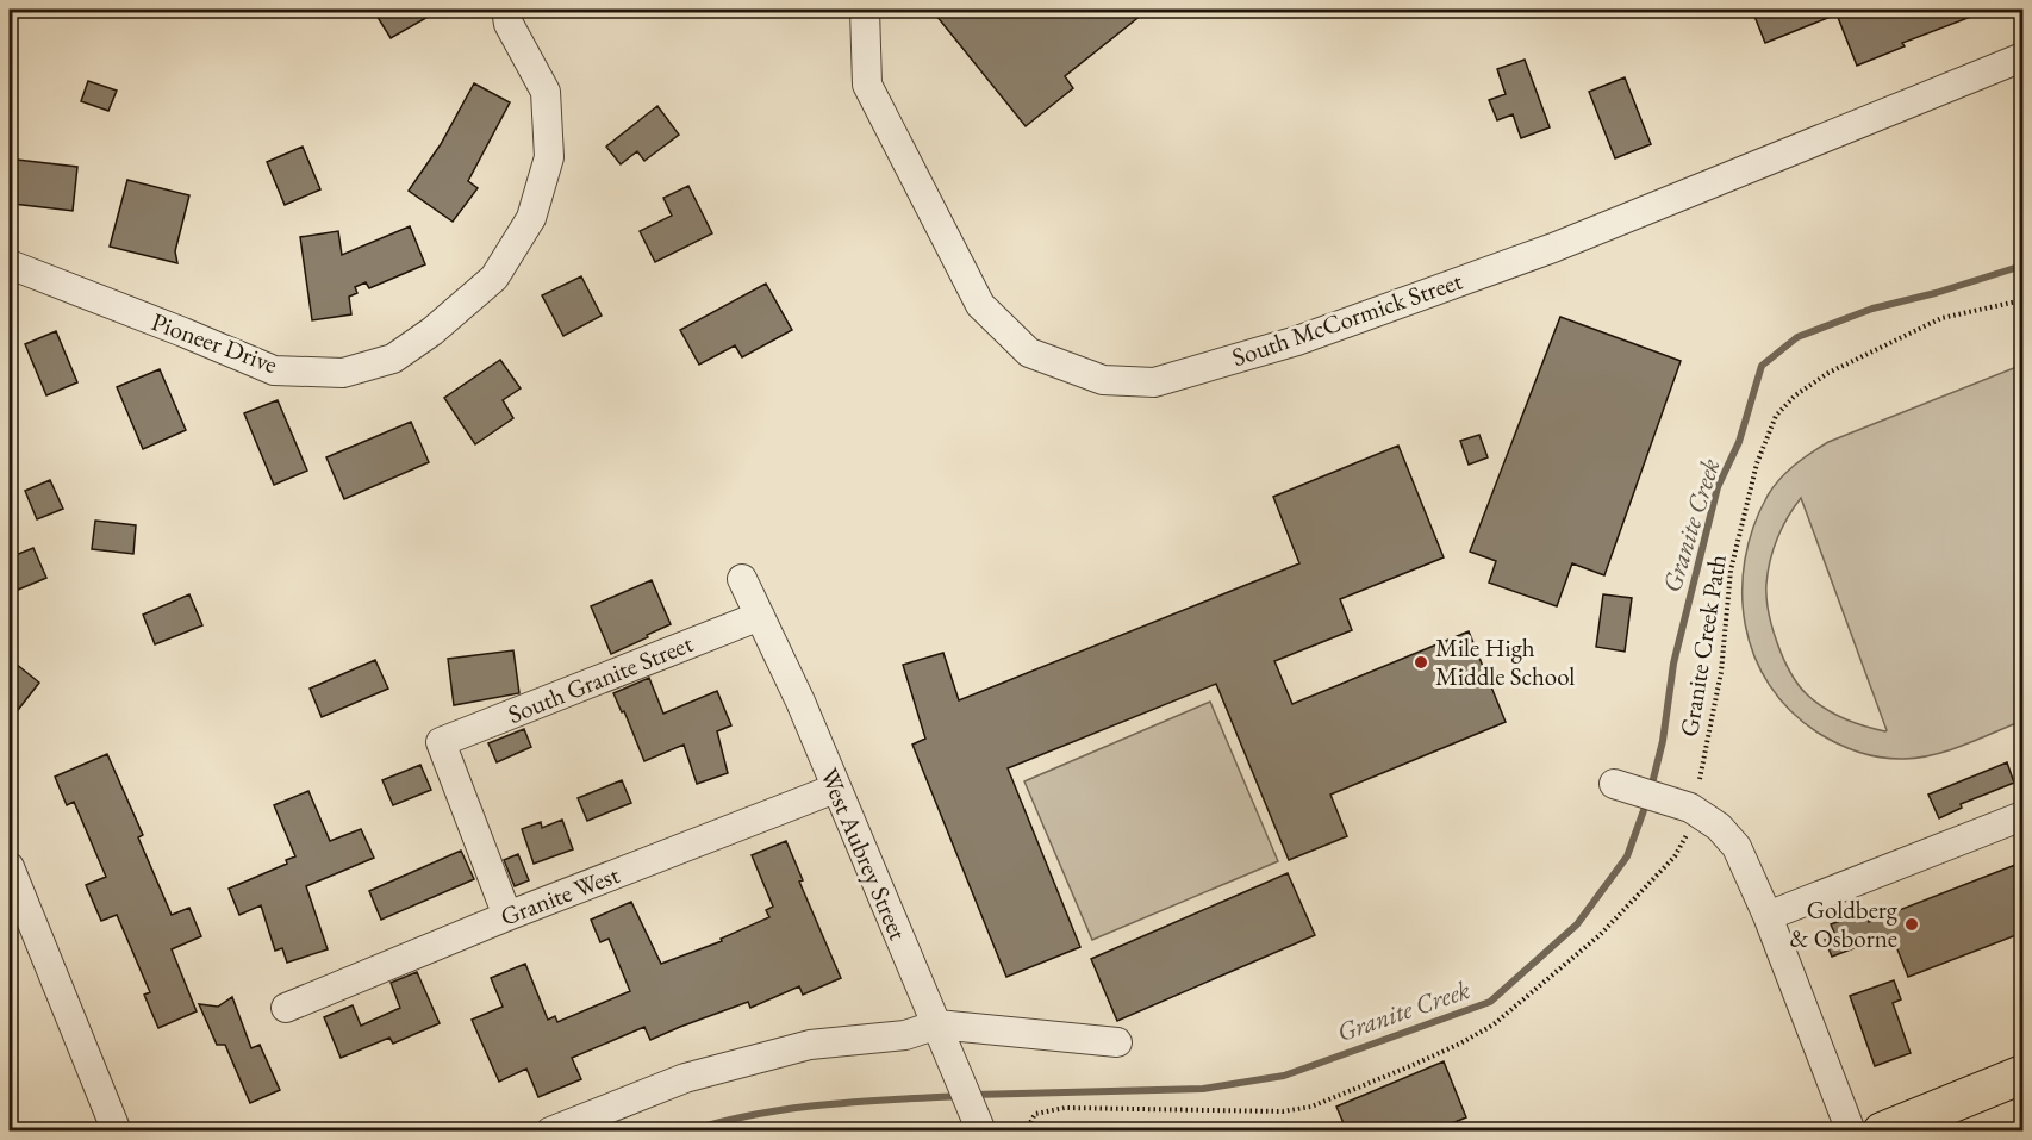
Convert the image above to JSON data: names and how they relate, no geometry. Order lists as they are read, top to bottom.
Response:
{
  "streets": {
    "street": [
      "South McCormick Street",
      "Pioneer Drive",
      "South Granite Street",
      "West Aubrey Street",
      "Granite West"
    ],
    "path": ["Granite Creek Path"]
  },
  "crossings": [
    ["South Granite Street", "West Aubrey Street"],
    ["South Granite Street", "Granite West"],
    ["West Aubrey Street", "Granite West"]
  ],
  "water": ["Granite Creek"],
  "places": ["Mile High Middle School", "Goldberg & Osborne"]
}
